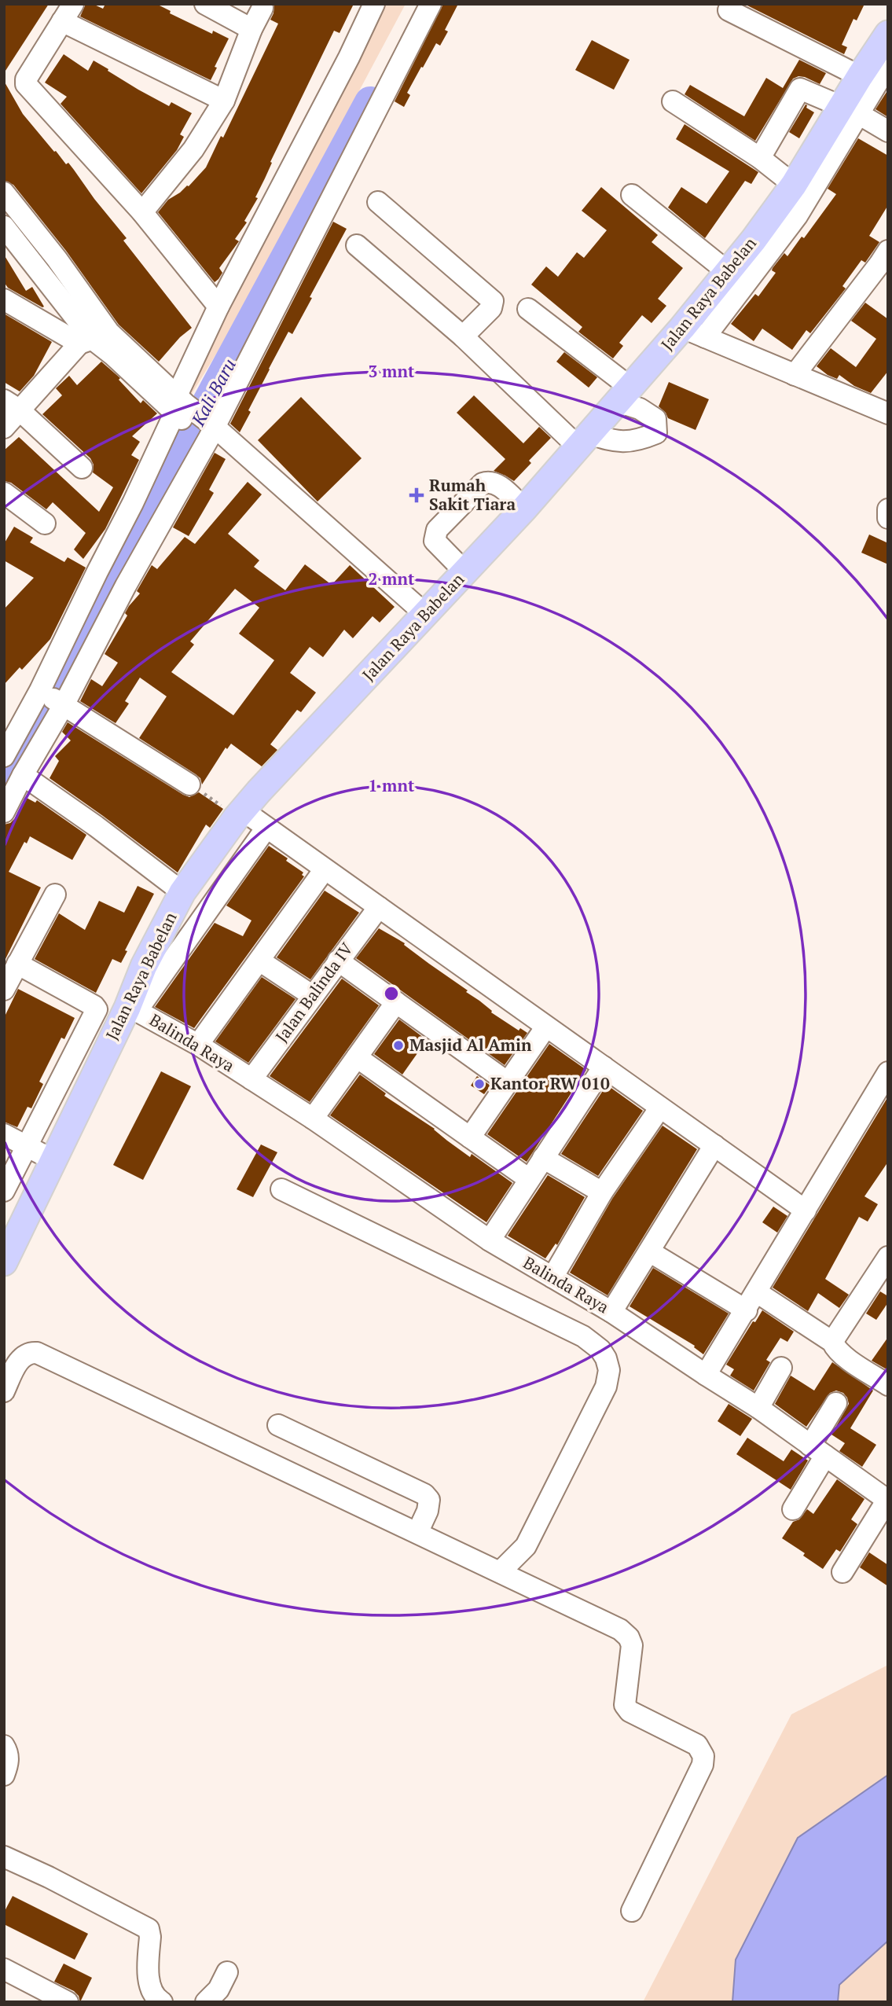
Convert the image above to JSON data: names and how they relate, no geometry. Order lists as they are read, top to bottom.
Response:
{
  "streets": {
    "main road": ["Jalan Raya Babelan"],
    "street": ["Jalan Balinda IV", "Balinda Raya"]
  },
  "crossings": [
    ["Jalan Raya Babelan", "Balinda Raya"],
    ["Jalan Balinda IV", "Balinda Raya"]
  ],
  "water": ["Kali Baru"],
  "places": {
    "health": ["Rumah Sakit Tiara"],
    "other": ["Masjid Al Amin", "Kantor RW 010"]
  },
  "rings": ["3 mnt", "2 mnt", "1 mnt"]
}
